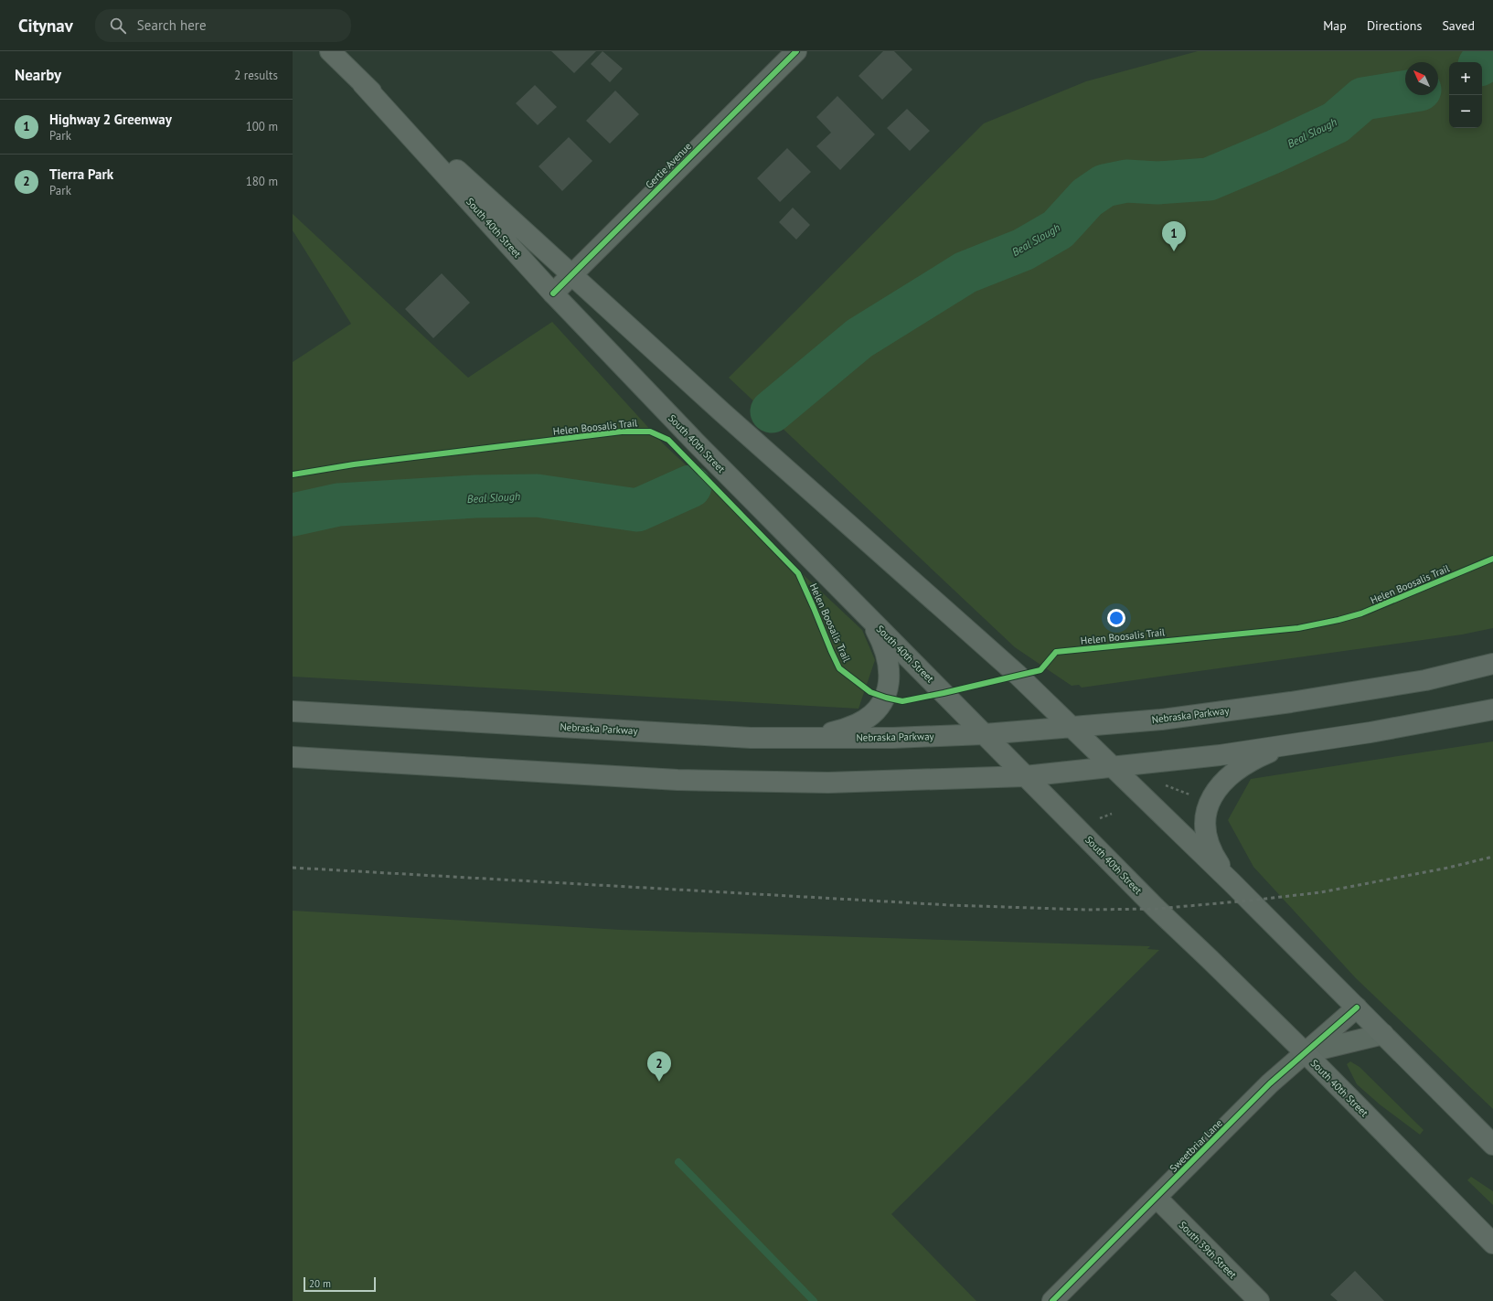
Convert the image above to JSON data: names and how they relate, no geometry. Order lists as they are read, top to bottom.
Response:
{
  "streets": {
    "main road": ["South 40th Street", "Nebraska Parkway"],
    "street": ["Gertie Avenue", "Sweetbriar Lane", "South 39th Street"],
    "cycle path": ["Helen Boosalis Trail"]
  },
  "crossings": [
    ["Gertie Avenue", "South 40th Street"],
    ["South 40th Street", "Nebraska Parkway"],
    ["South 40th Street", "Sweetbriar Lane"],
    ["Sweetbriar Lane", "South 39th Street"]
  ],
  "water": ["Beal Slough"],
  "scale_bar": "20 m",
  "north": "top left",
  "page": {
    "header": "Citynav",
    "search": "Search here",
    "nav": ["Map", "Directions", "Saved"],
    "heading": ["Nearby", "2 results"],
    "map_buttons": ["+", "−"],
    "list": [
      {
        "mark": "1",
        "name": "Highway 2 Greenway",
        "note": "Park",
        "value": "100 m"
      },
      {
        "mark": "2",
        "name": "Tierra Park",
        "note": "Park",
        "value": "180 m"
      }
    ],
    "pins": ["1", "2"],
    "scale": "20 m"
  }
}
